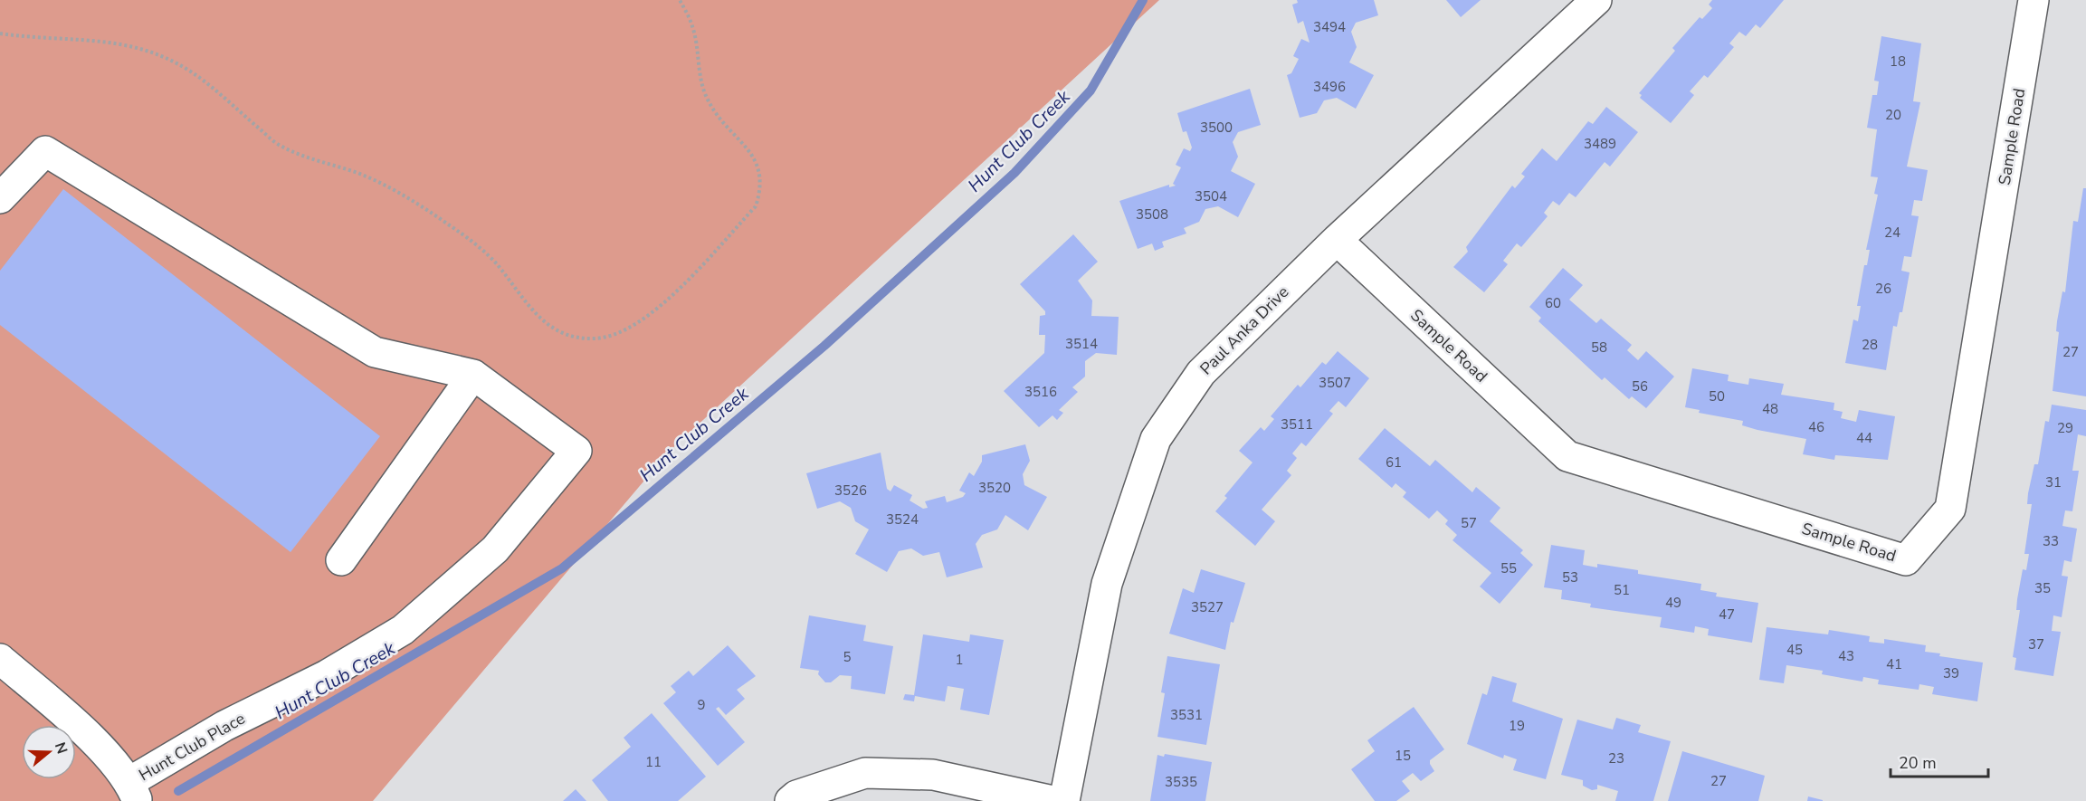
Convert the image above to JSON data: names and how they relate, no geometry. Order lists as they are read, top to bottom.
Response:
{
  "streets": {
    "street": ["Sample Road", "Paul Anka Drive", "Hunt Club Place"]
  },
  "crossings": [
    ["Sample Road", "Paul Anka Drive"]
  ],
  "water": ["Hunt Club Creek"],
  "house_numbers": [
    "3494",
    "18",
    "3496",
    "20",
    "3500",
    "3489",
    "3504",
    "3508",
    "24",
    "26",
    "60",
    "3514",
    "28",
    "58",
    "27",
    "3507",
    "56",
    "3516",
    "50",
    "48",
    "3511",
    "46",
    "29",
    "44",
    "61",
    "31",
    "3520",
    "3526",
    "3524",
    "57",
    "33",
    "55",
    "53",
    "35",
    "51",
    "49",
    "3527",
    "47",
    "37",
    "45",
    "43",
    "5",
    "1",
    "41",
    "39",
    "9",
    "3531",
    "19",
    "15",
    "23",
    "11",
    "27",
    "3535"
  ],
  "scale_bar": "20 m",
  "north": "right"
}
